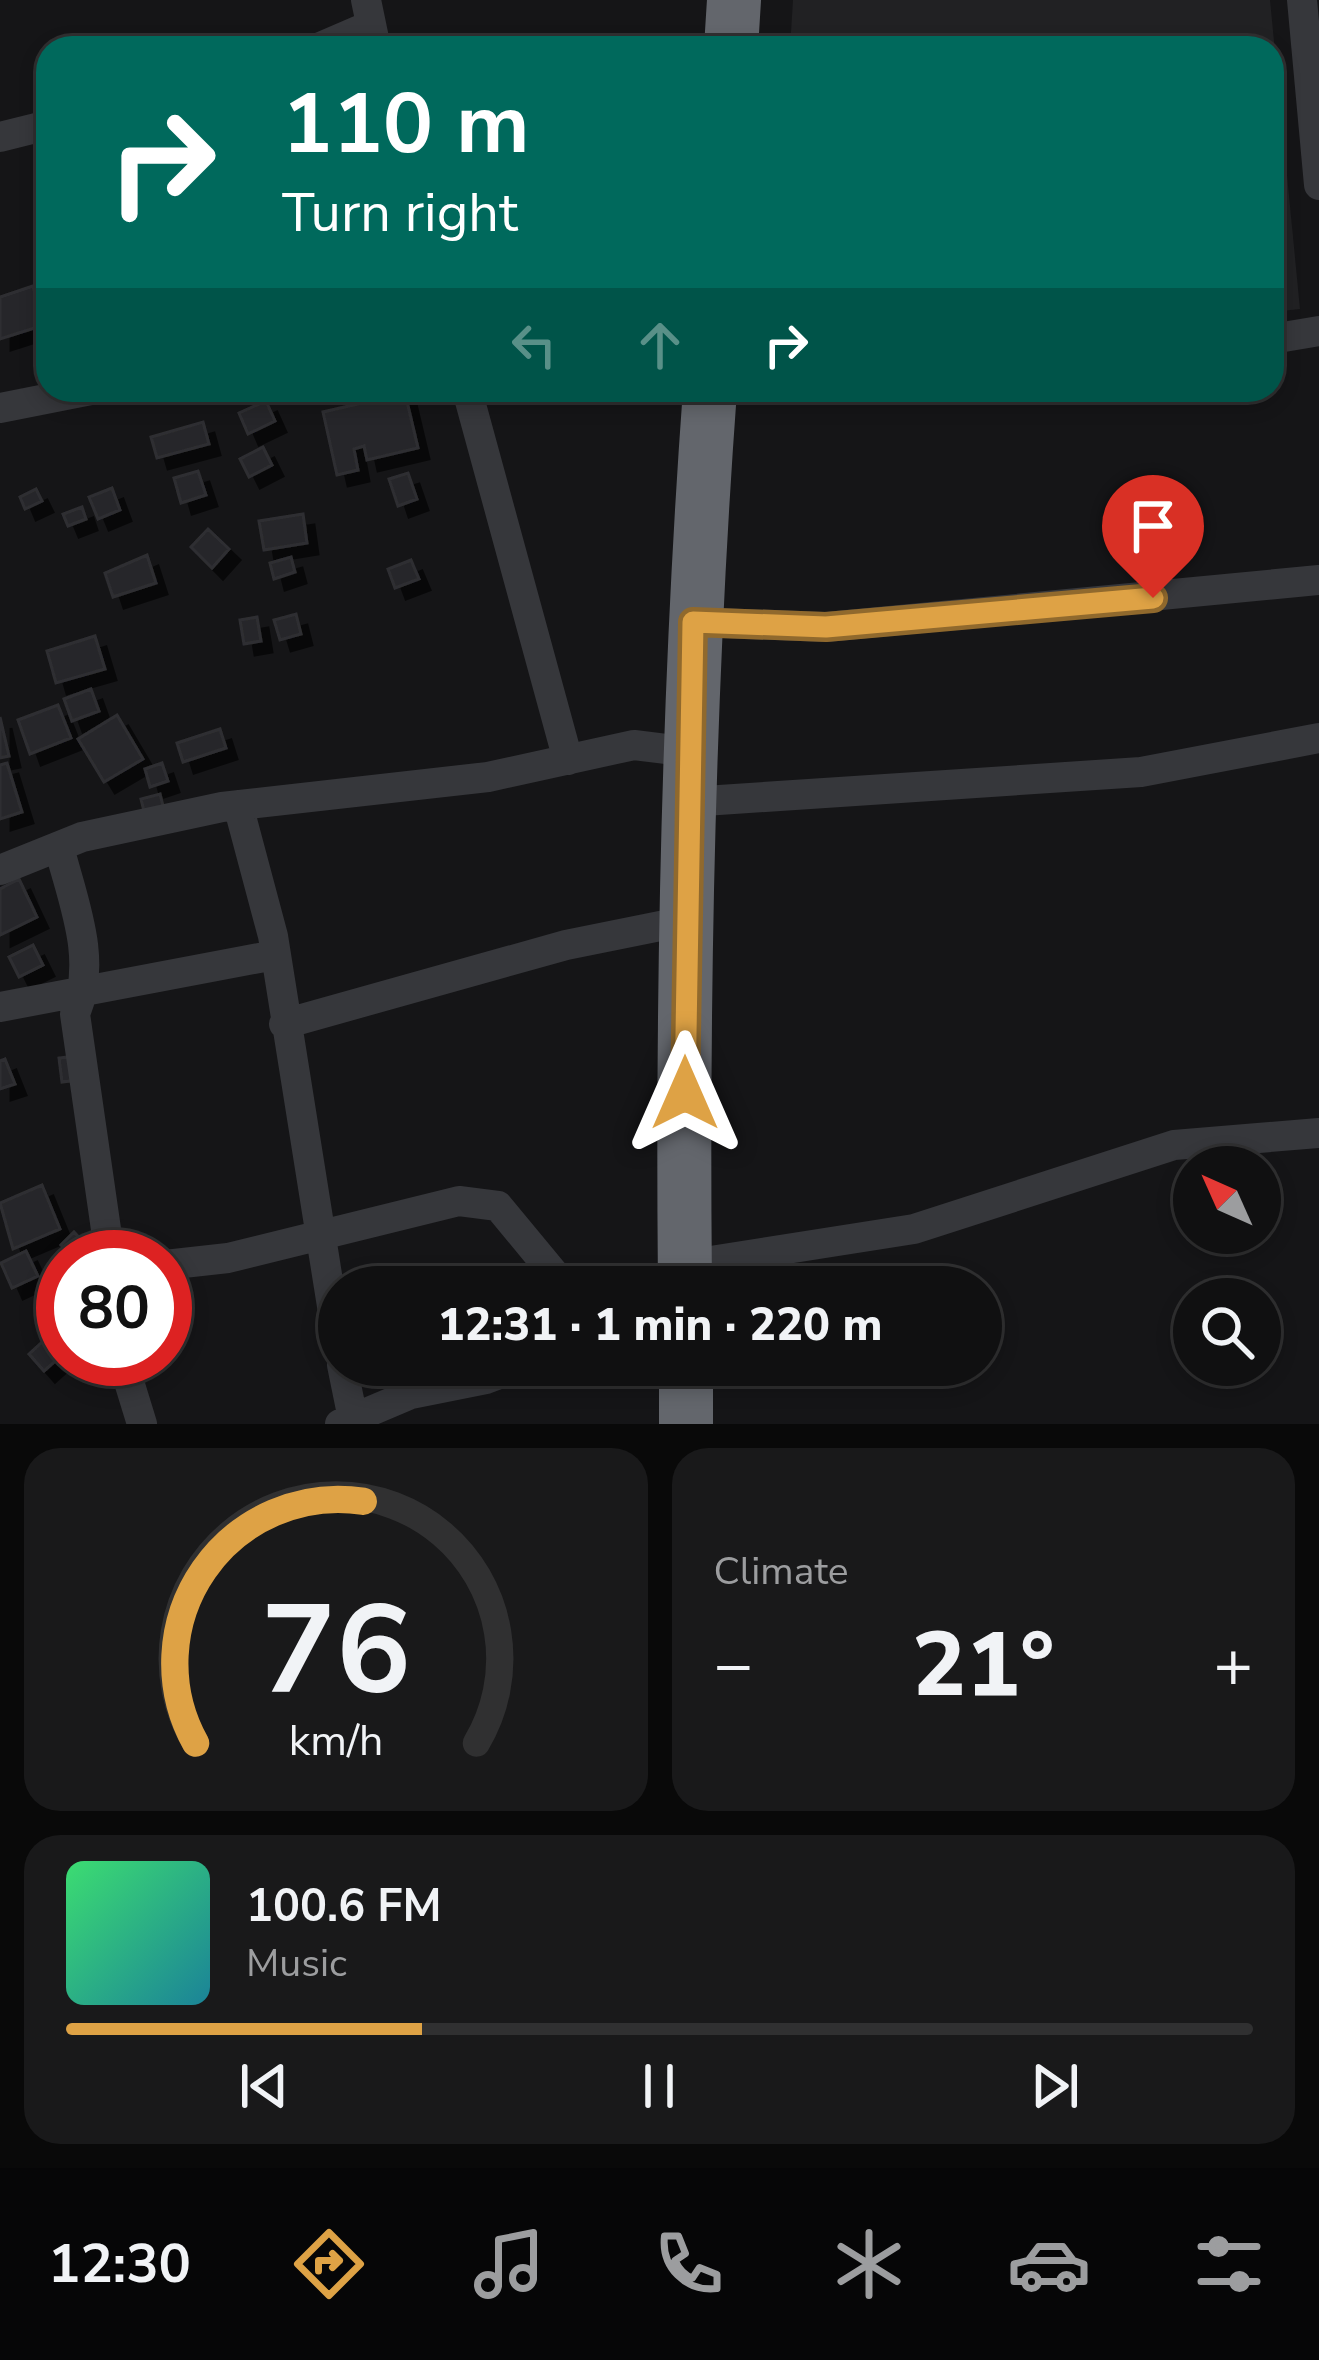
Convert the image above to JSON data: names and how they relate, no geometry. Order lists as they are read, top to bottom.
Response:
{
  "north": "top left",
  "page": {
    "turn": ["110 m", "Turn right"],
    "limit": "80",
    "trip": "12:31 · 1 min · 220 m",
    "tile": "Climate",
    "heat": ["−", "21°", "+"],
    "song": ["100.6 FM", "Music"],
    "tabs": "12:30",
    "gauge": ["76", "km/h"]
  }
}
